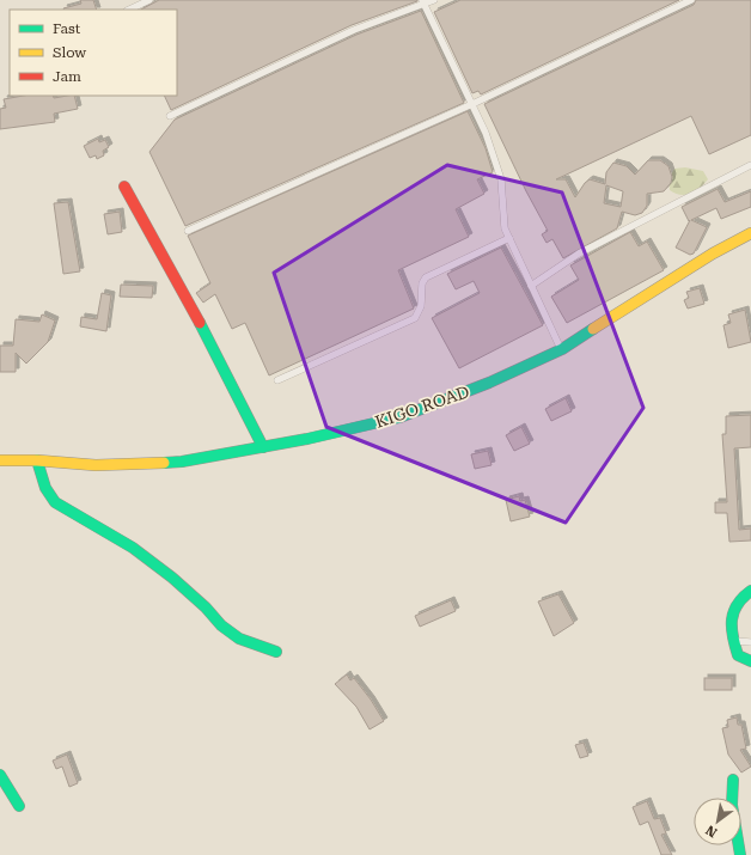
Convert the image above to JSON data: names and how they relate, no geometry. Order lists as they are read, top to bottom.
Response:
{
  "streets": {
    "street": ["KIGO ROAD"]
  },
  "legend": ["Fast", "Slow", "Jam"],
  "north": "bottom left"
}
